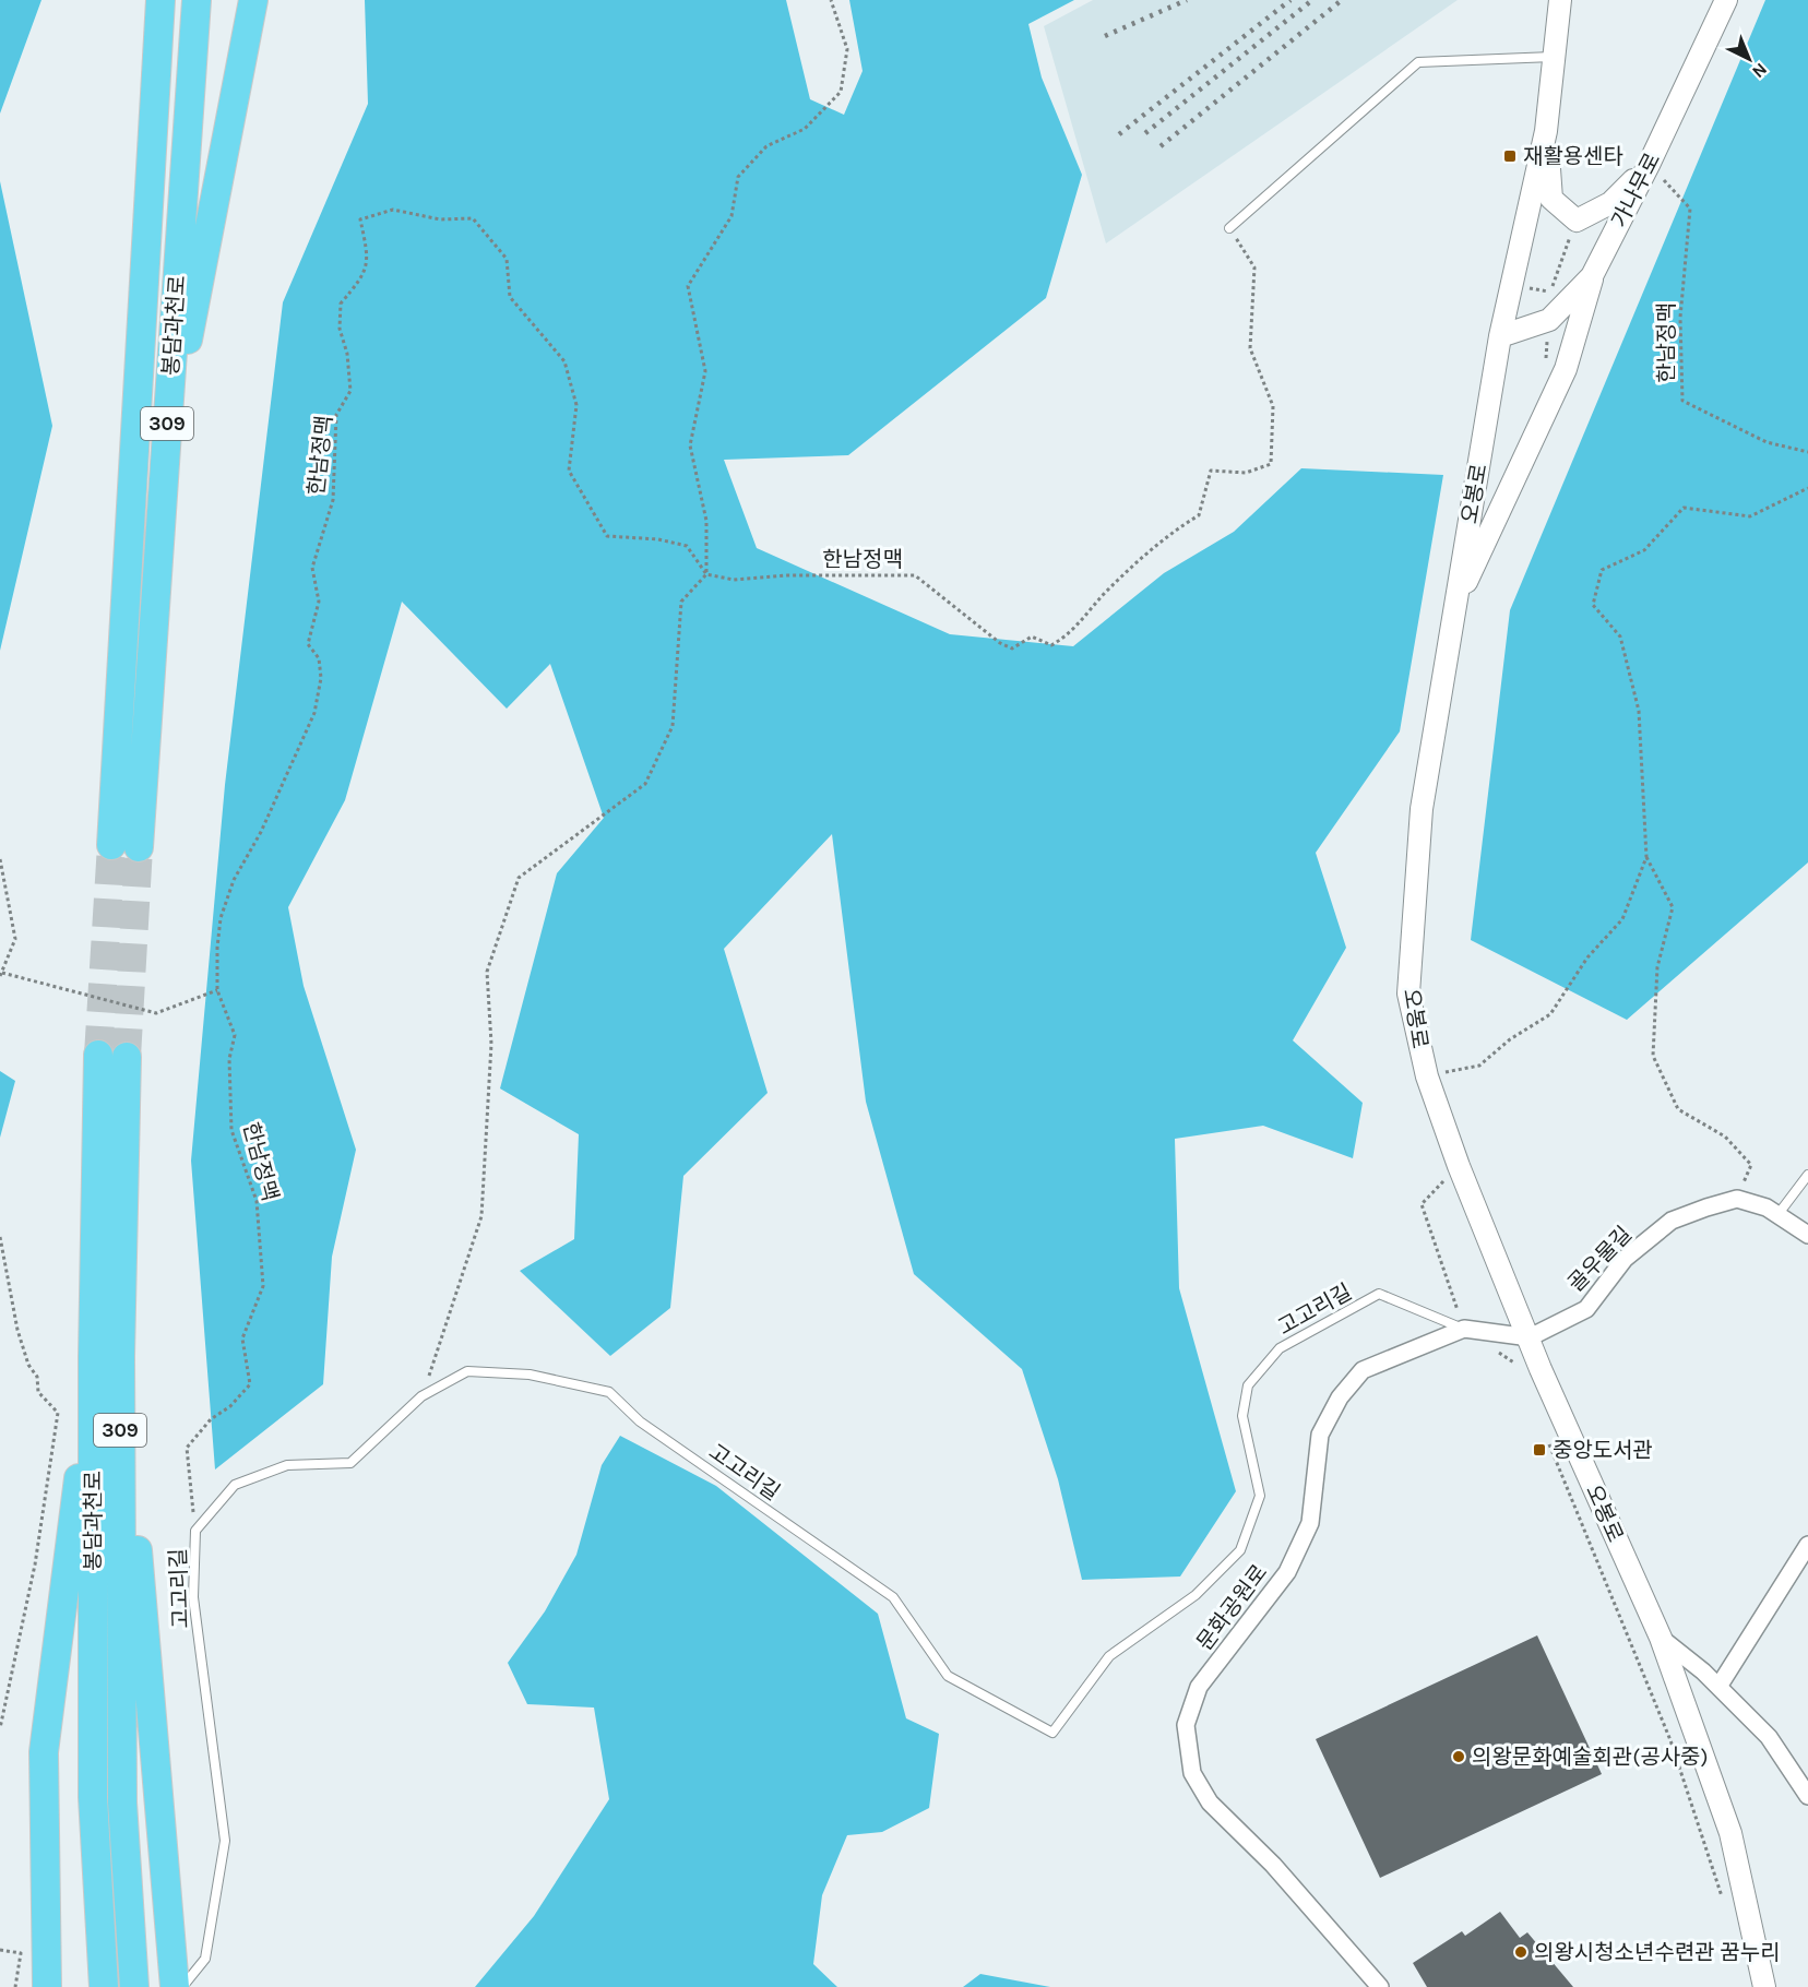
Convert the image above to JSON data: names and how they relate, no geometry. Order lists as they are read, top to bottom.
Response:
{
  "streets": {
    "highway": ["봉담과천로", "309"],
    "street": [
      "가나무로",
      "오봉로",
      "골우물길",
      "문화공원로"
    ],
    "lane": ["고고리길"],
    "path": ["한남정맥"]
  },
  "crossings": [
    ["가나무로", "한남정맥"],
    ["가나무로", "오봉로"],
    ["한남정맥", "고고리길"],
    ["오봉로", "골우물길"],
    ["오봉로", "문화공원로"],
    ["골우물길", "문화공원로"],
    ["고고리길", "문화공원로"]
  ],
  "places": {
    "transit": ["재활용센타", "중앙도서관"],
    "other": ["의왕문화예술회관(공사중)", "의왕시청소년수련관 꿈누리"]
  },
  "north": "bottom right"
}
